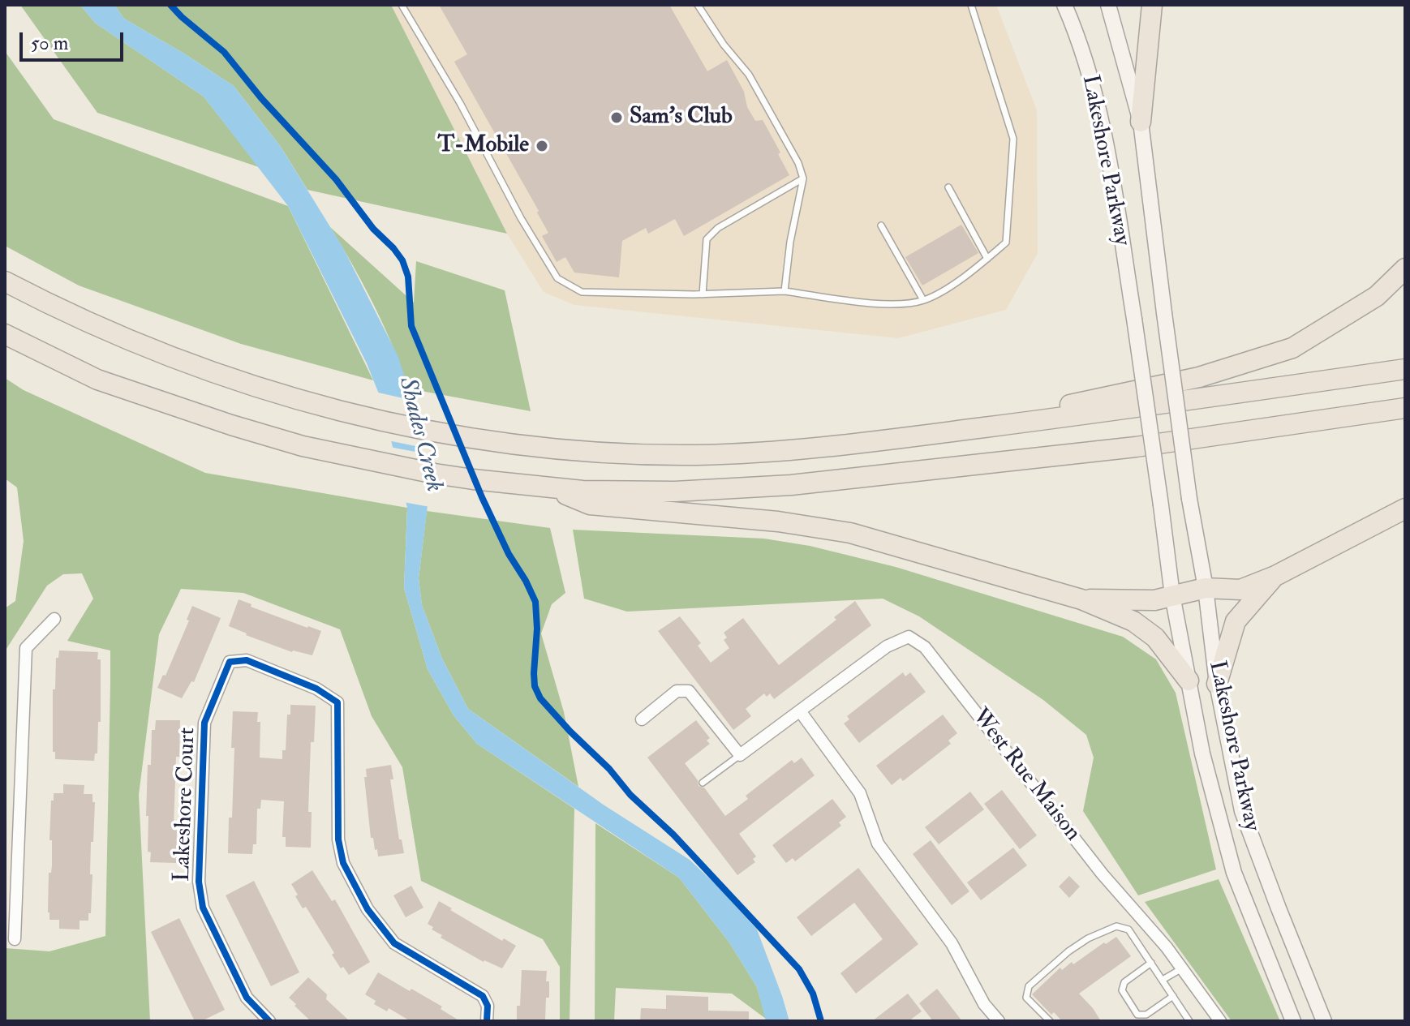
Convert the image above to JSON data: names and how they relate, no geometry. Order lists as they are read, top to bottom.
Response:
{
  "streets": {
    "main road": ["Lakeshore Parkway"],
    "street": ["West Rue Maison", "Lakeshore Court"]
  },
  "water": ["Shades Creek"],
  "places": ["Sam's Club", "T-Mobile"],
  "scale_bar": "50 m"
}
